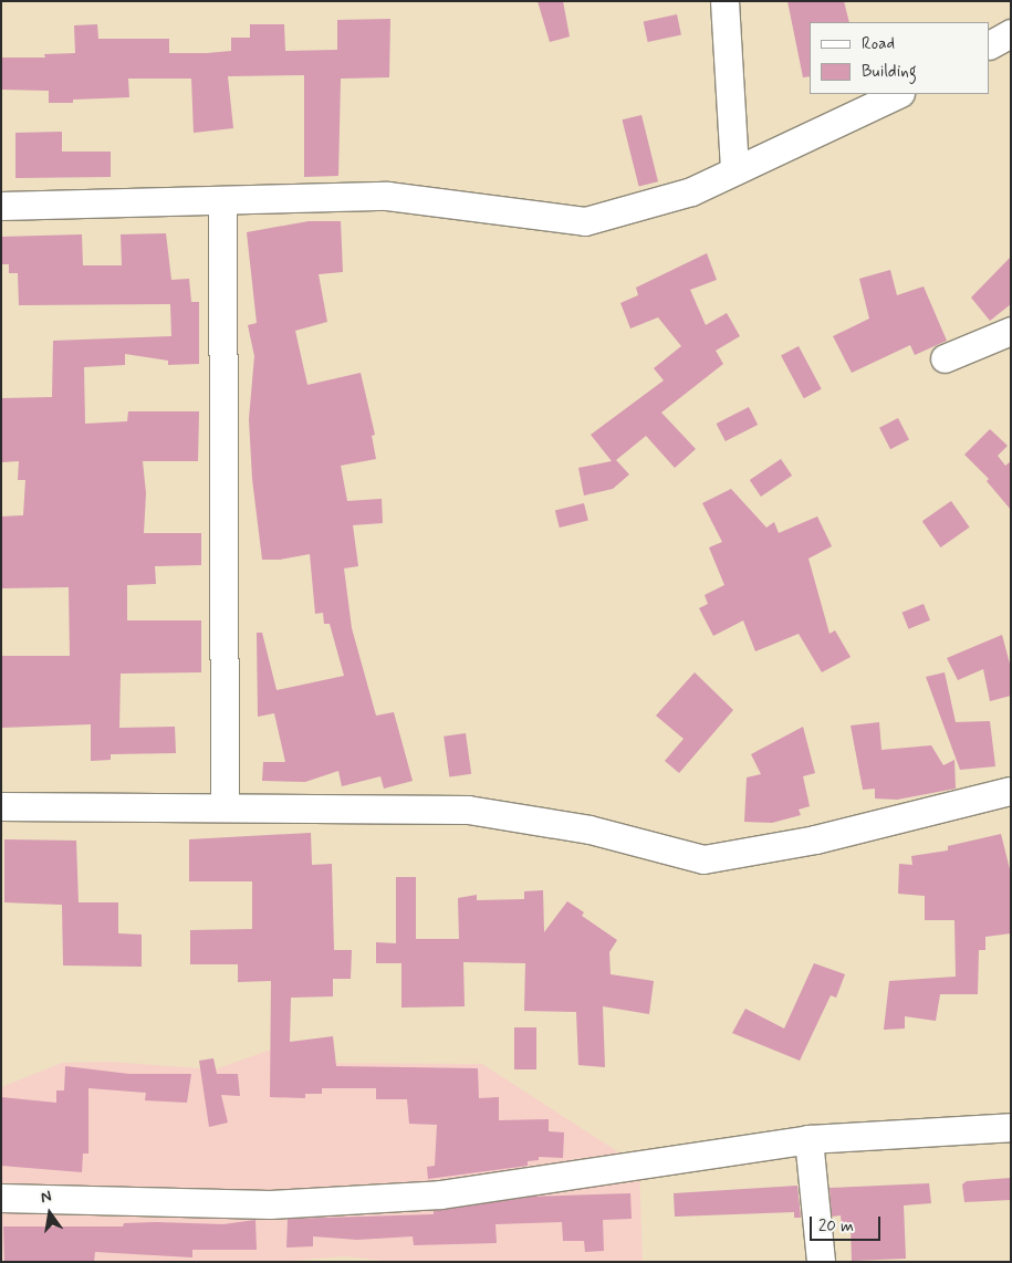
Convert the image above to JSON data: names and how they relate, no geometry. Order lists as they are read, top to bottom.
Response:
{
  "legend": ["Road", "Building"],
  "scale_bar": "20 m",
  "north": "top"
}
